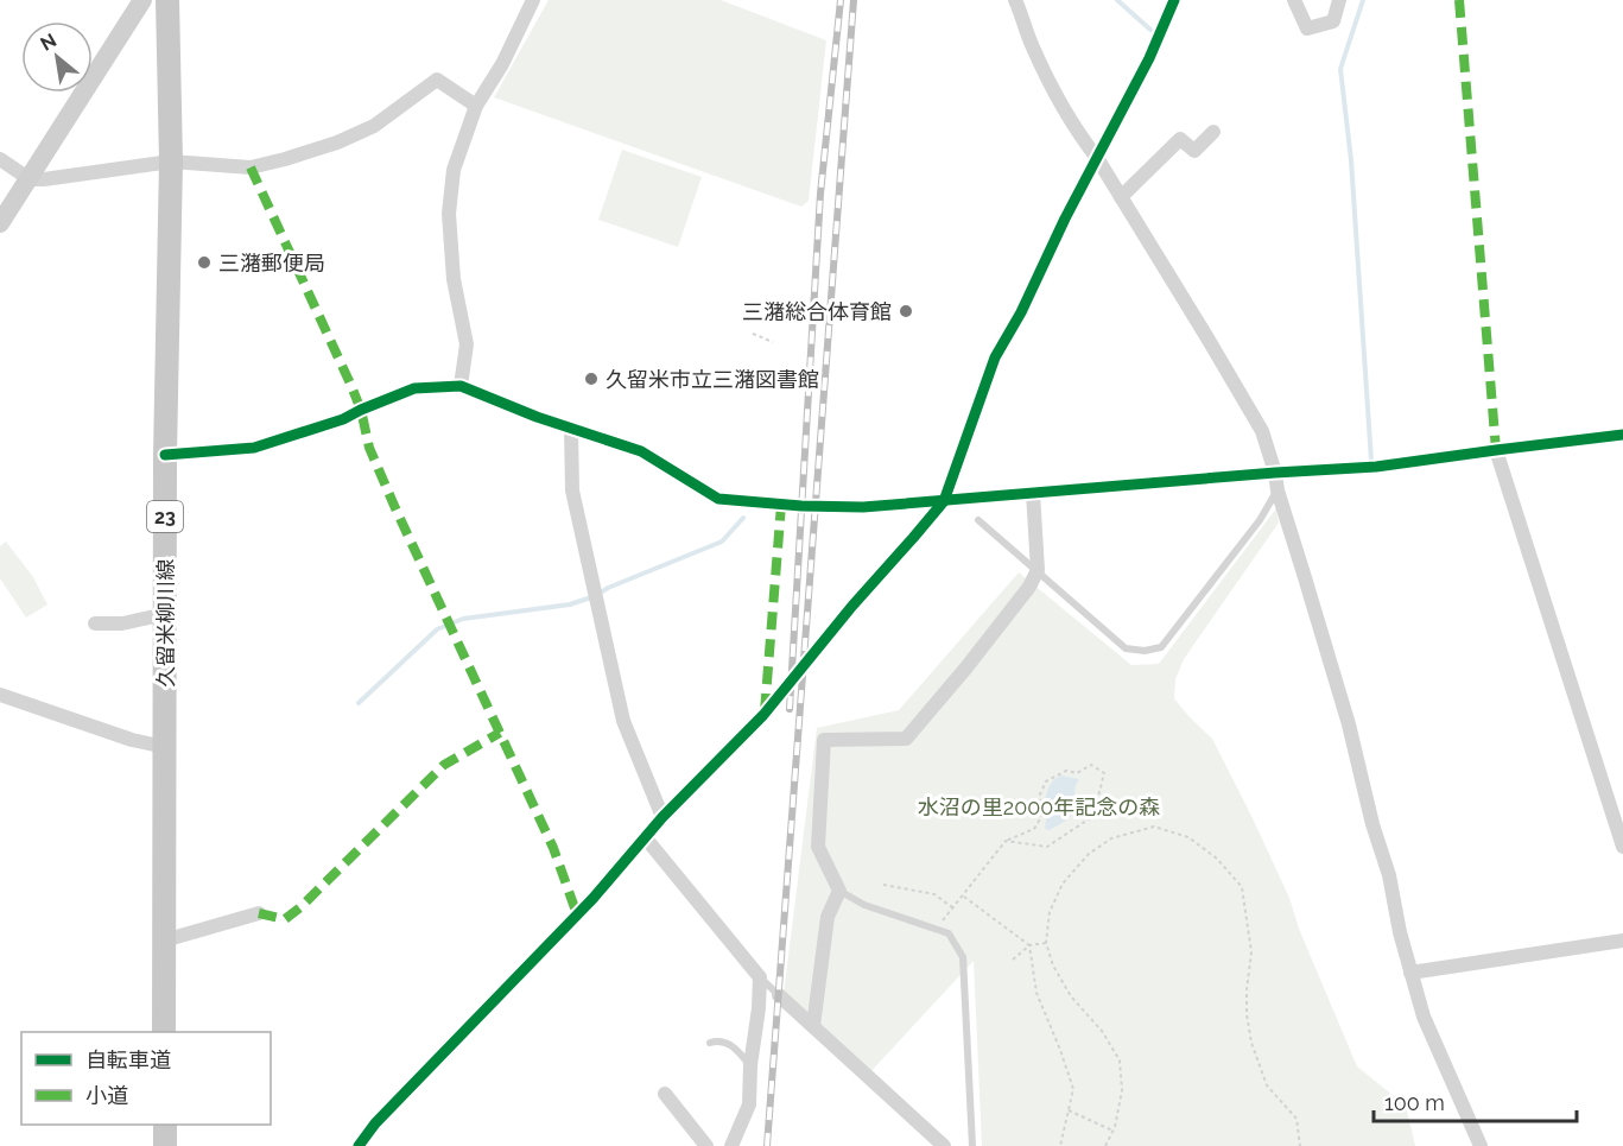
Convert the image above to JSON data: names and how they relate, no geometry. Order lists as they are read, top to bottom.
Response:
{
  "streets": {
    "main road": ["23", "久留米柳川線"]
  },
  "parks": ["水沼の里2000年記念の森"],
  "places": ["三潴郵便局", "三潴総合体育館", "久留米市立三潴図書館"],
  "legend": ["自転車道", "小道"],
  "scale_bar": "100 m",
  "north": "top left"
}
